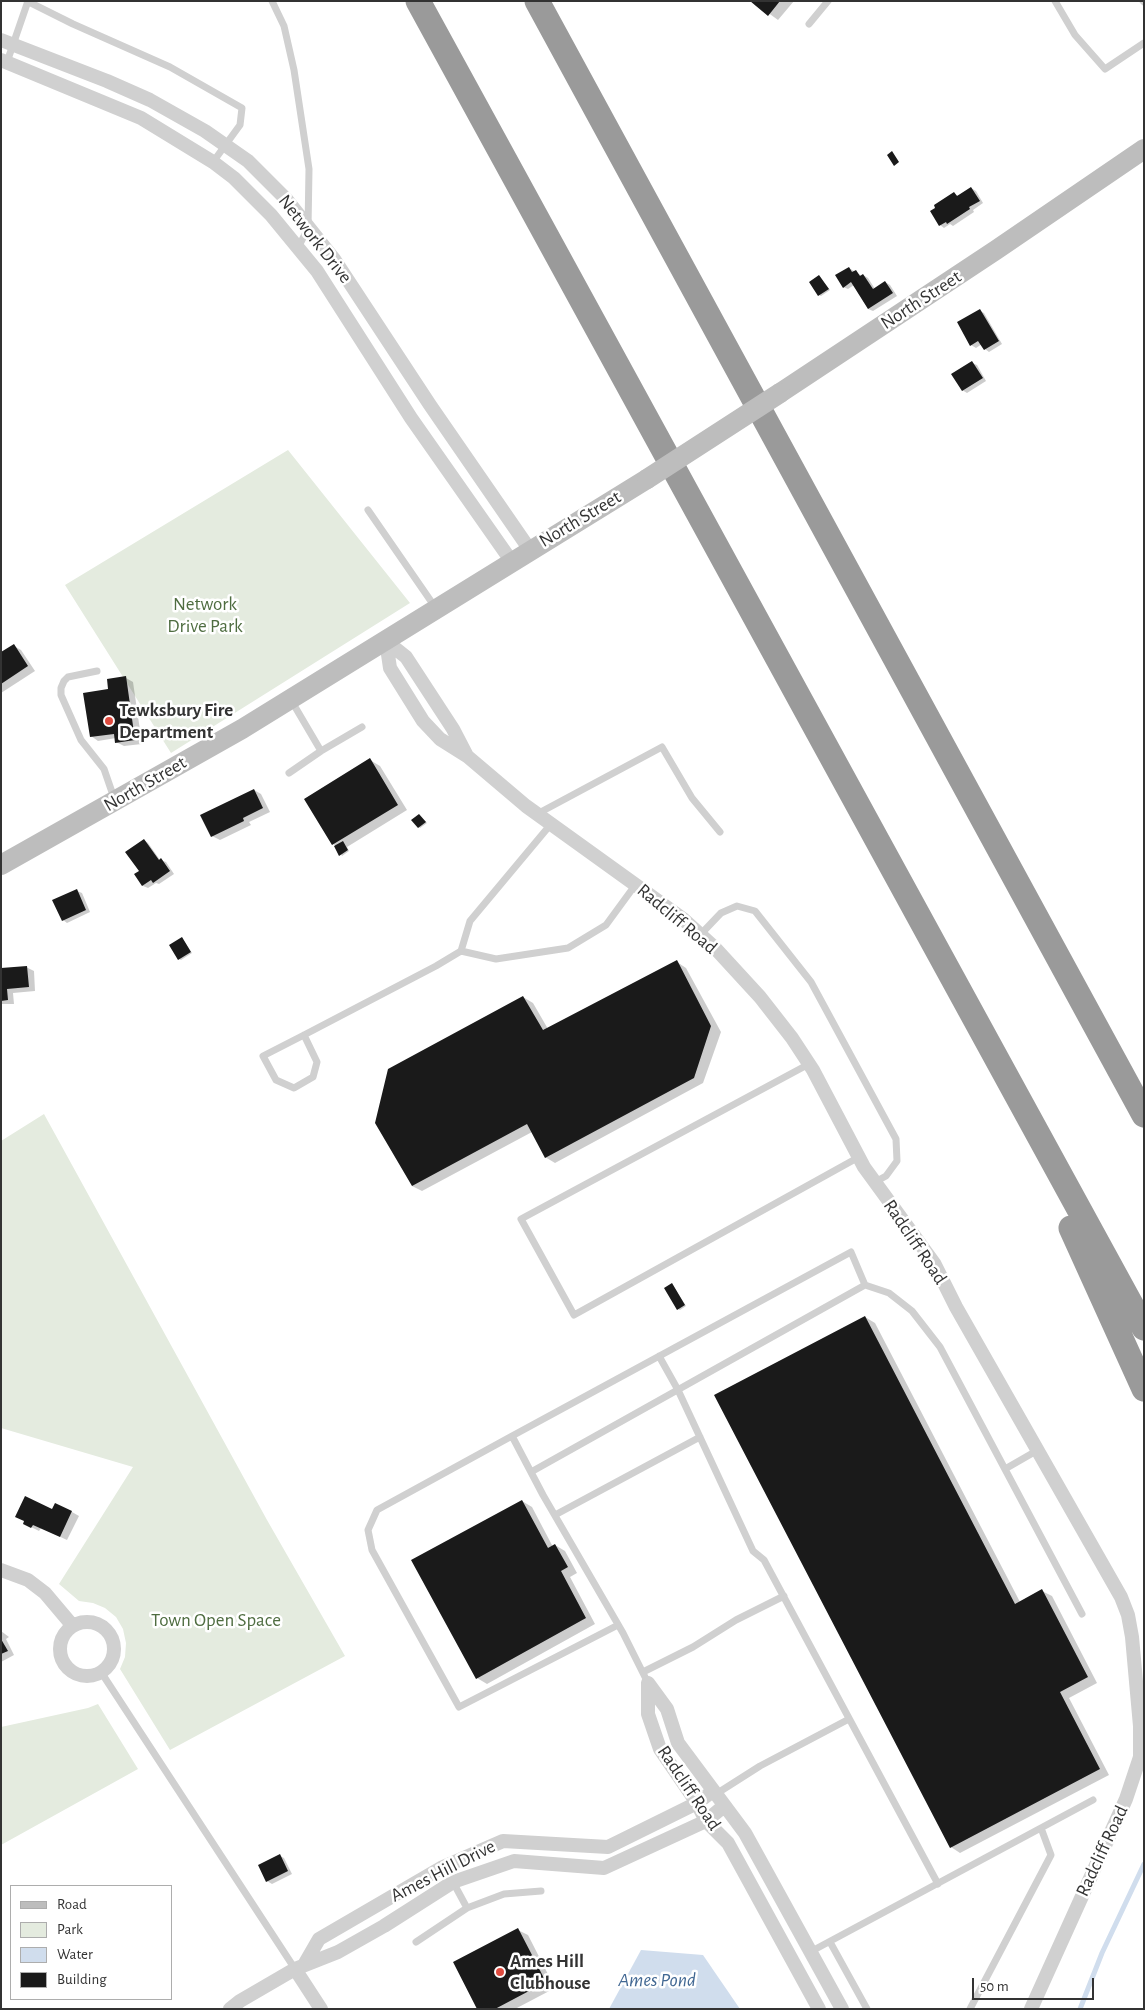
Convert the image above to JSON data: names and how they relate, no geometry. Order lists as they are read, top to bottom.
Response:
{
  "streets": {
    "main road": ["North Street"],
    "street": ["Network Drive", "Radcliff Road", "Ames Hill Drive"]
  },
  "crossings": [
    ["Network Drive", "North Street"],
    ["North Street", "Radcliff Road"],
    ["Radcliff Road", "Ames Hill Drive"]
  ],
  "water": ["Ames Pond"],
  "parks": ["Network Drive Park", "Town Open Space"],
  "places": ["Tewksbury Fire Department", "Ames Hill Clubhouse"],
  "legend": [
    "Road",
    "Park",
    "Water",
    "Building"
  ],
  "scale_bar": "50 m"
}
